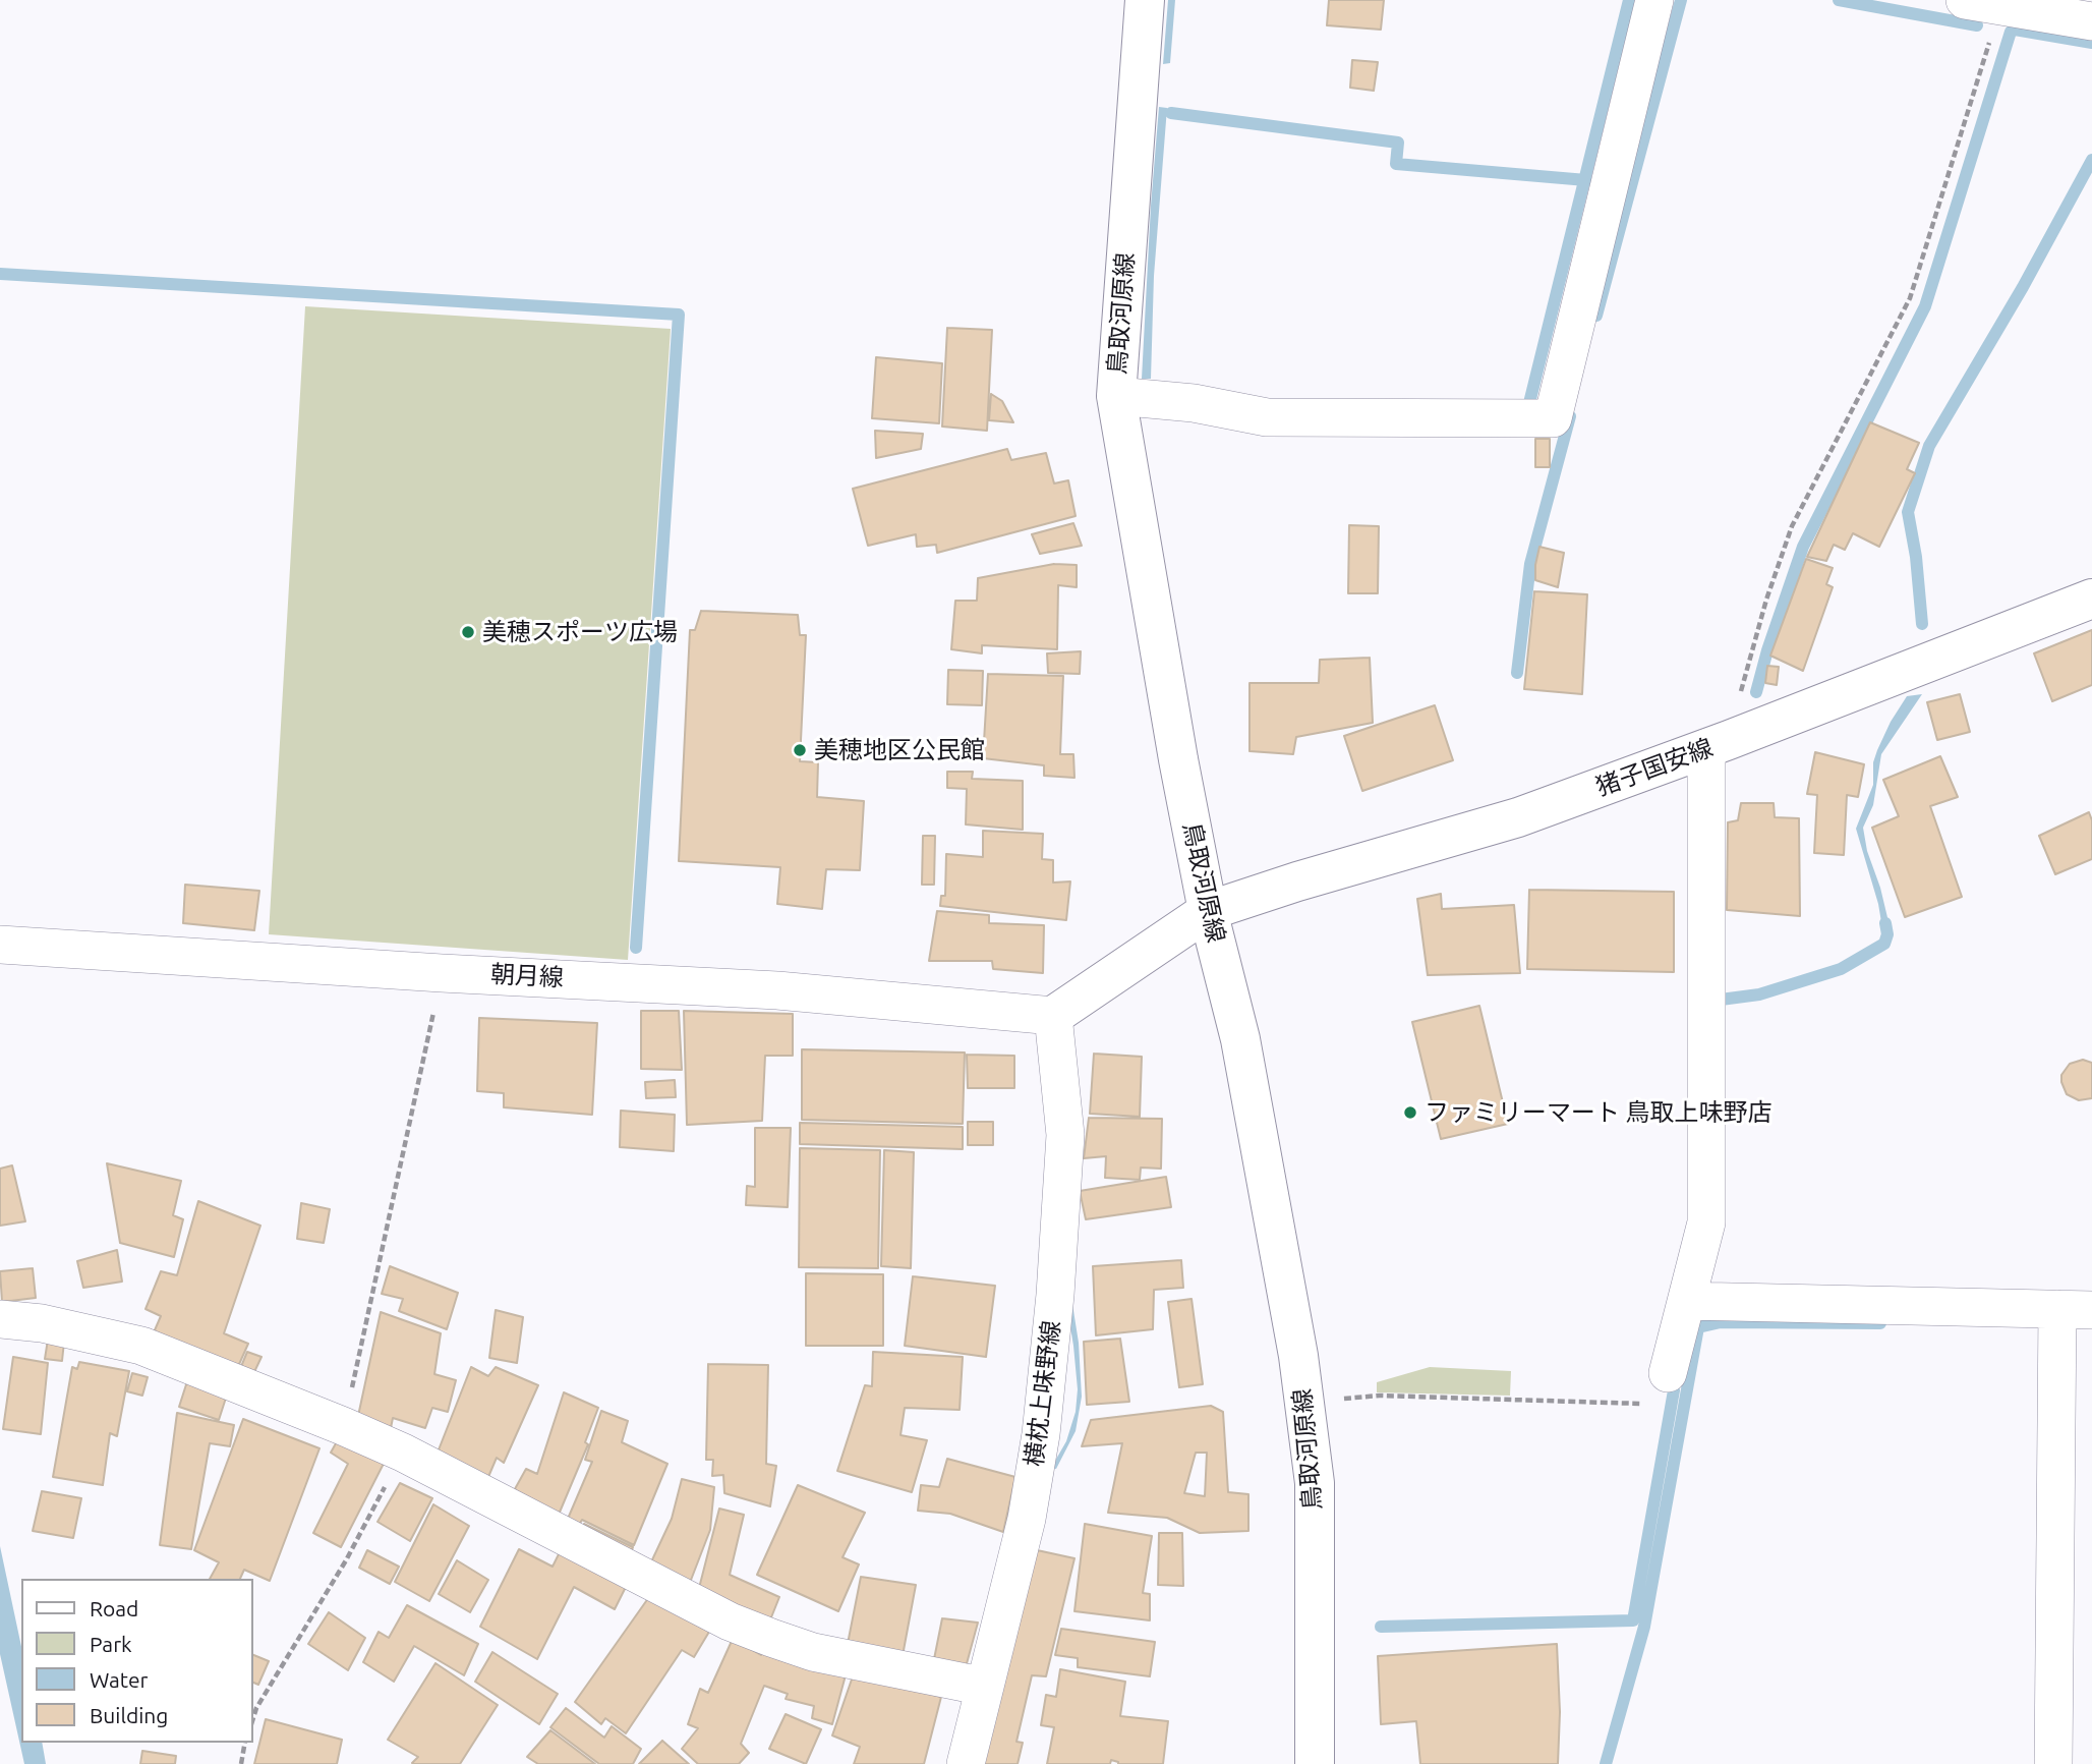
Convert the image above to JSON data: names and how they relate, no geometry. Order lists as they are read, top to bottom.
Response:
{
  "streets": {
    "main road": ["鳥取河原線", "猪子国安線"],
    "street": ["朝月線", "横枕上味野線"]
  },
  "crossings": [
    ["鳥取河原線", "猪子国安線"],
    ["猪子国安線", "朝月線"],
    ["猪子国安線", "横枕上味野線"],
    ["朝月線", "横枕上味野線"]
  ],
  "places": ["美穂スポーツ広場", "美穂地区公民館", "ファミリーマート 鳥取上味野店"],
  "legend": [
    "Road",
    "Park",
    "Water",
    "Building"
  ]
}
